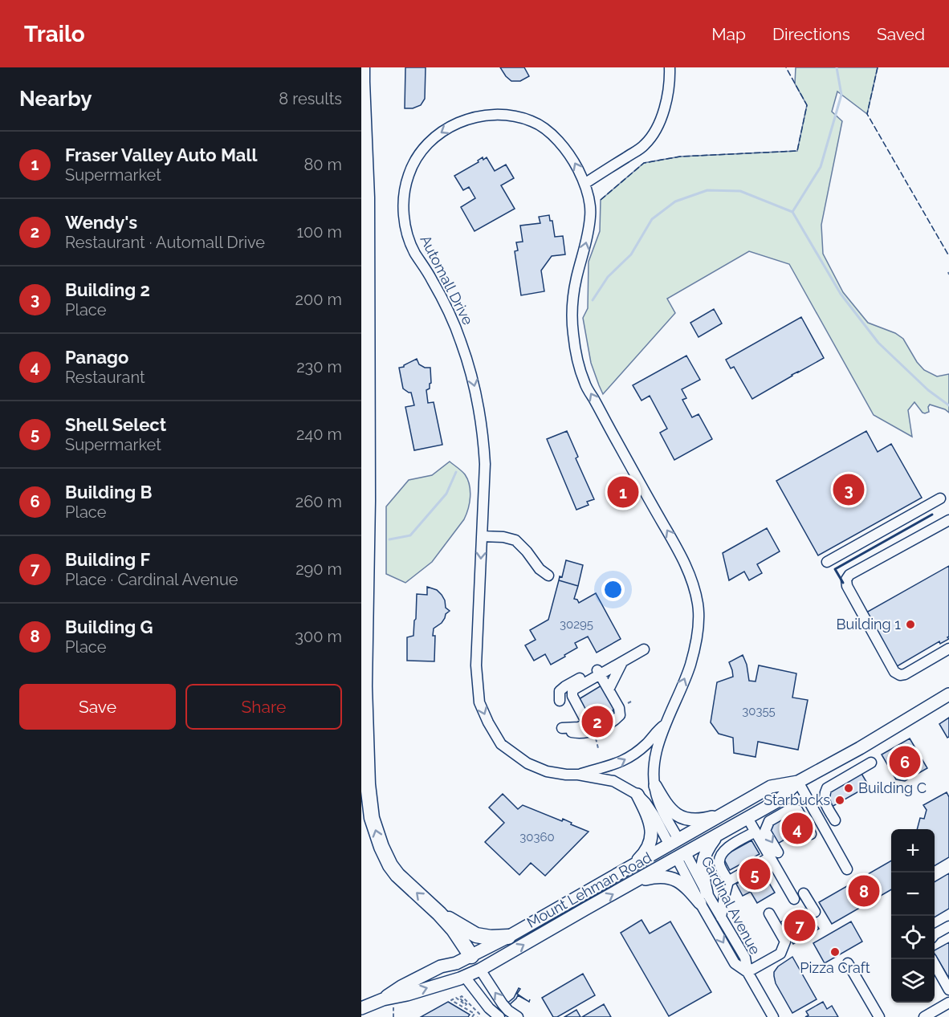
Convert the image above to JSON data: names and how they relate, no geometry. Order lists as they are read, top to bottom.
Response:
{
  "streets": {
    "main road": ["Mount Lehman Road"],
    "street": ["Automall Drive", "Cardinal Avenue"]
  },
  "crossings": [
    ["Automall Drive", "Mount Lehman Road"],
    ["Mount Lehman Road", "Cardinal Avenue"]
  ],
  "places": [
    "Building 1",
    "Building C",
    "Starbucks",
    "Pizza Craft"
  ],
  "house_numbers": ["30295", "30355", "30360"],
  "page": {
    "header": "Trailo",
    "nav": ["Map", "Directions", "Saved"],
    "heading": ["Nearby", "8 results"],
    "list": [
      {
        "mark": "1",
        "name": "Fraser Valley Auto Mall",
        "note": "Supermarket",
        "value": "80 m"
      },
      {
        "mark": "2",
        "name": "Wendy's",
        "note": "Restaurant · Automall Drive",
        "value": "100 m"
      },
      {
        "mark": "3",
        "name": "Building 2",
        "note": "Place",
        "value": "200 m"
      },
      {
        "mark": "4",
        "name": "Panago",
        "note": "Restaurant",
        "value": "230 m"
      },
      {
        "mark": "5",
        "name": "Shell Select",
        "note": "Supermarket",
        "value": "240 m"
      },
      {
        "mark": "6",
        "name": "Building B",
        "note": "Place",
        "value": "260 m"
      },
      {
        "mark": "7",
        "name": "Building F",
        "note": "Place · Cardinal Avenue",
        "value": "290 m"
      },
      {
        "mark": "8",
        "name": "Building G",
        "note": "Place",
        "value": "300 m"
      }
    ],
    "pins": [
      "3",
      "1",
      "2",
      "6",
      "4",
      "5",
      "8",
      "7"
    ],
    "buttons": ["Save", "Share"],
    "map_buttons": ["+", "−"]
  }
}
